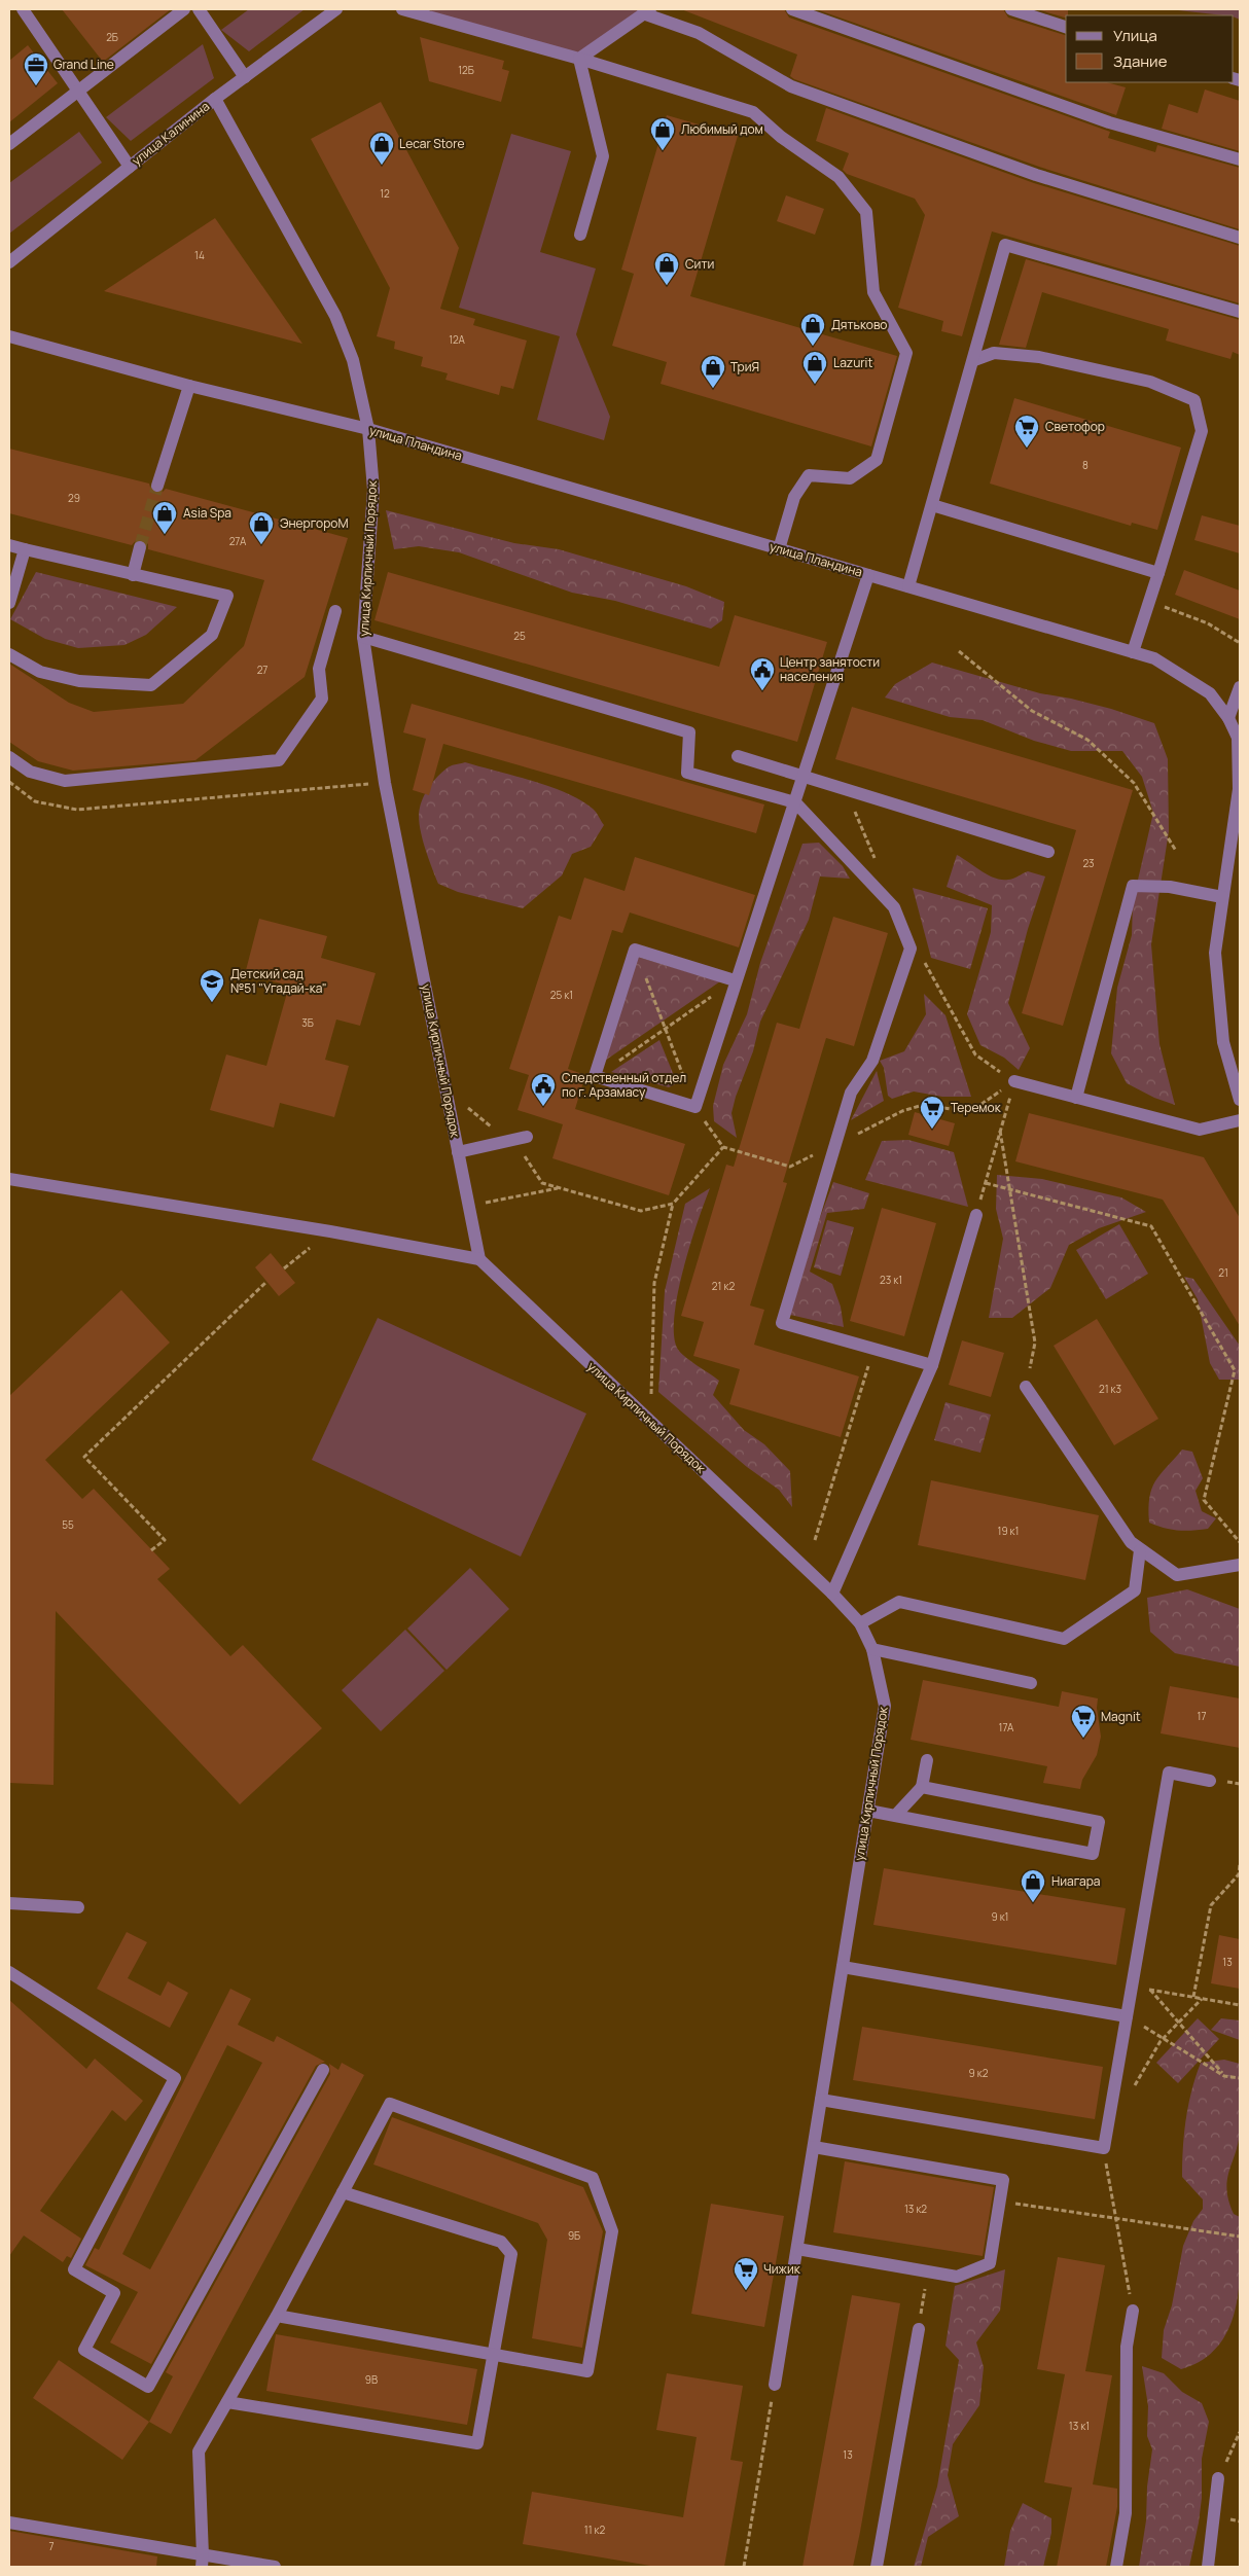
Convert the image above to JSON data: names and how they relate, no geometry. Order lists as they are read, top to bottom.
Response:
{
  "streets": {
    "street": ["улица Калинина", "улица Пландина", "улица Кирпичный Порядок"]
  },
  "crossings": [
    ["улица Калинина", "улица Кирпичный Порядок"],
    ["улица Пландина", "улица Кирпичный Порядок"]
  ],
  "places": {
    "office": ["Grand Line"],
    "shop": [
      "Любимый дом",
      "Lecar Store",
      "Сити",
      "Дятьково",
      "Lazurit",
      "ТриЯ",
      "Asia Spa",
      "ЭнергороМ",
      "Ниагара"
    ],
    "supermarket": [
      "Светофор",
      "Теремок",
      "Magnit",
      "Чижик"
    ],
    "public building": ["Центр занятости населения", "Следственный отдел по г. Арзамасу"],
    "school or university": ["Детский сад №51 \"Угадай-ка\""]
  },
  "house_numbers": [
    "2Б",
    "12Б",
    "12",
    "14",
    "12А",
    "8",
    "29",
    "27А",
    "25",
    "27",
    "23",
    "25 к1",
    "3Б",
    "21",
    "23 к1",
    "21 к2",
    "21 к3",
    "55",
    "19 к1",
    "17",
    "17А",
    "9 к1",
    "13",
    "9 к2",
    "13 к2",
    "9Б",
    "9В",
    "13 к1",
    "13",
    "11 к2",
    "7"
  ],
  "legend": ["Улица", "Здание"]
}
